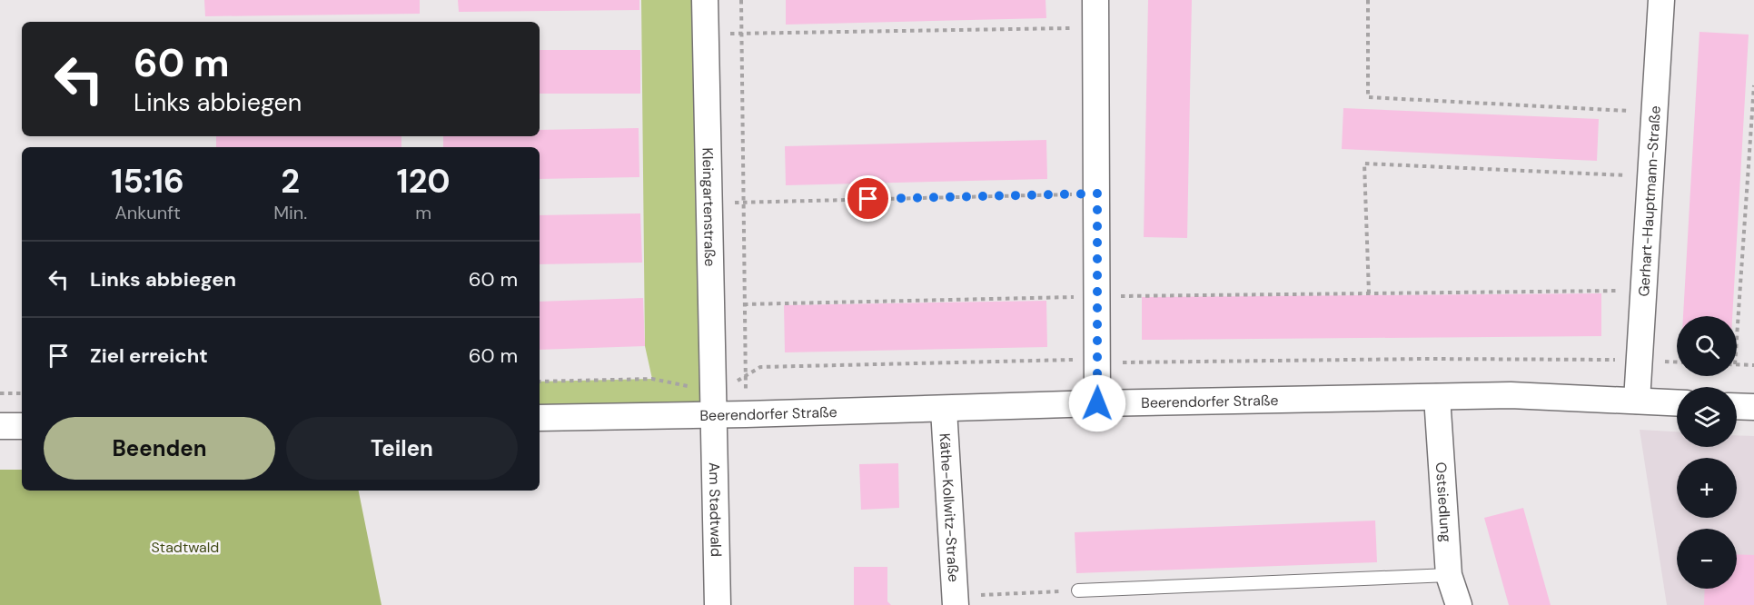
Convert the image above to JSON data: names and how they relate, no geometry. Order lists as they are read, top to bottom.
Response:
{
  "streets": {
    "street": [
      "Gerhart-Hauptmann-Straße",
      "Kleingartenstraße",
      "Beerendorfer Straße",
      "Ostsiedlung",
      "Käthe-Kollwitz-Straße",
      "Am Stadtwald"
    ]
  },
  "crossings": [
    ["Gerhart-Hauptmann-Straße", "Beerendorfer Straße"],
    ["Kleingartenstraße", "Beerendorfer Straße"],
    ["Kleingartenstraße", "Am Stadtwald"],
    ["Beerendorfer Straße", "Ostsiedlung"],
    ["Beerendorfer Straße", "Käthe-Kollwitz-Straße"],
    ["Beerendorfer Straße", "Am Stadtwald"]
  ],
  "parks": ["Stadtwald"],
  "page": {
    "turn": ["60 m", "Links abbiegen"],
    "eta": [
      "15:16",
      "Ankunft",
      "2",
      "Min.",
      "120",
      "m"
    ],
    "list": [
      {
        "name": "Links abbiegen",
        "value": "60 m"
      },
      {
        "name": "Ziel erreicht",
        "value": "60 m"
      }
    ],
    "map_buttons": ["+", "−"],
    "buttons": ["Beenden", "Teilen"]
  }
}
